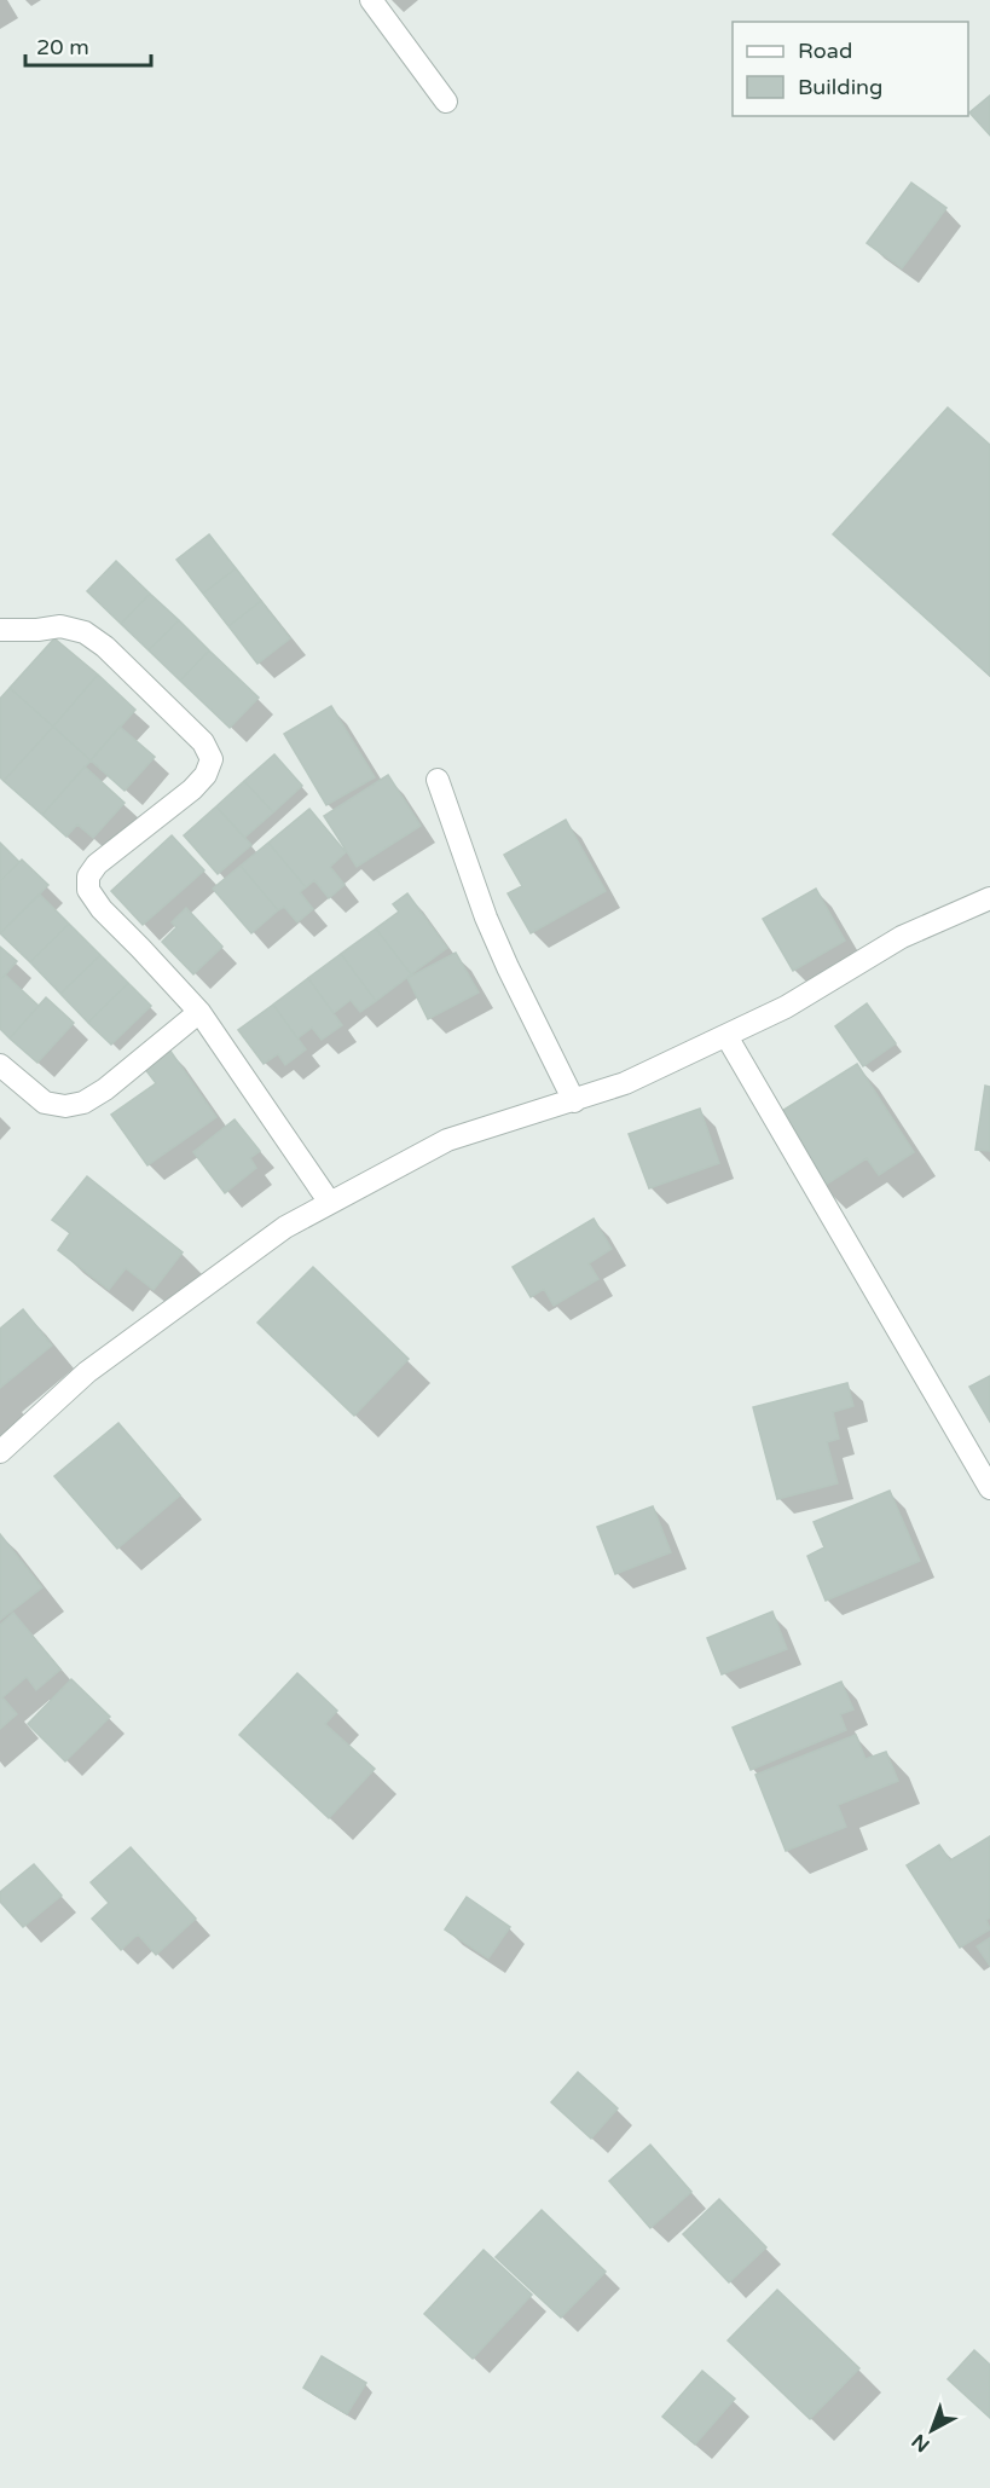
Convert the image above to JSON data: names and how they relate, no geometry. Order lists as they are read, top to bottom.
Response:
{
  "legend": ["Road", "Building"],
  "scale_bar": "20 m",
  "north": "bottom left"
}
